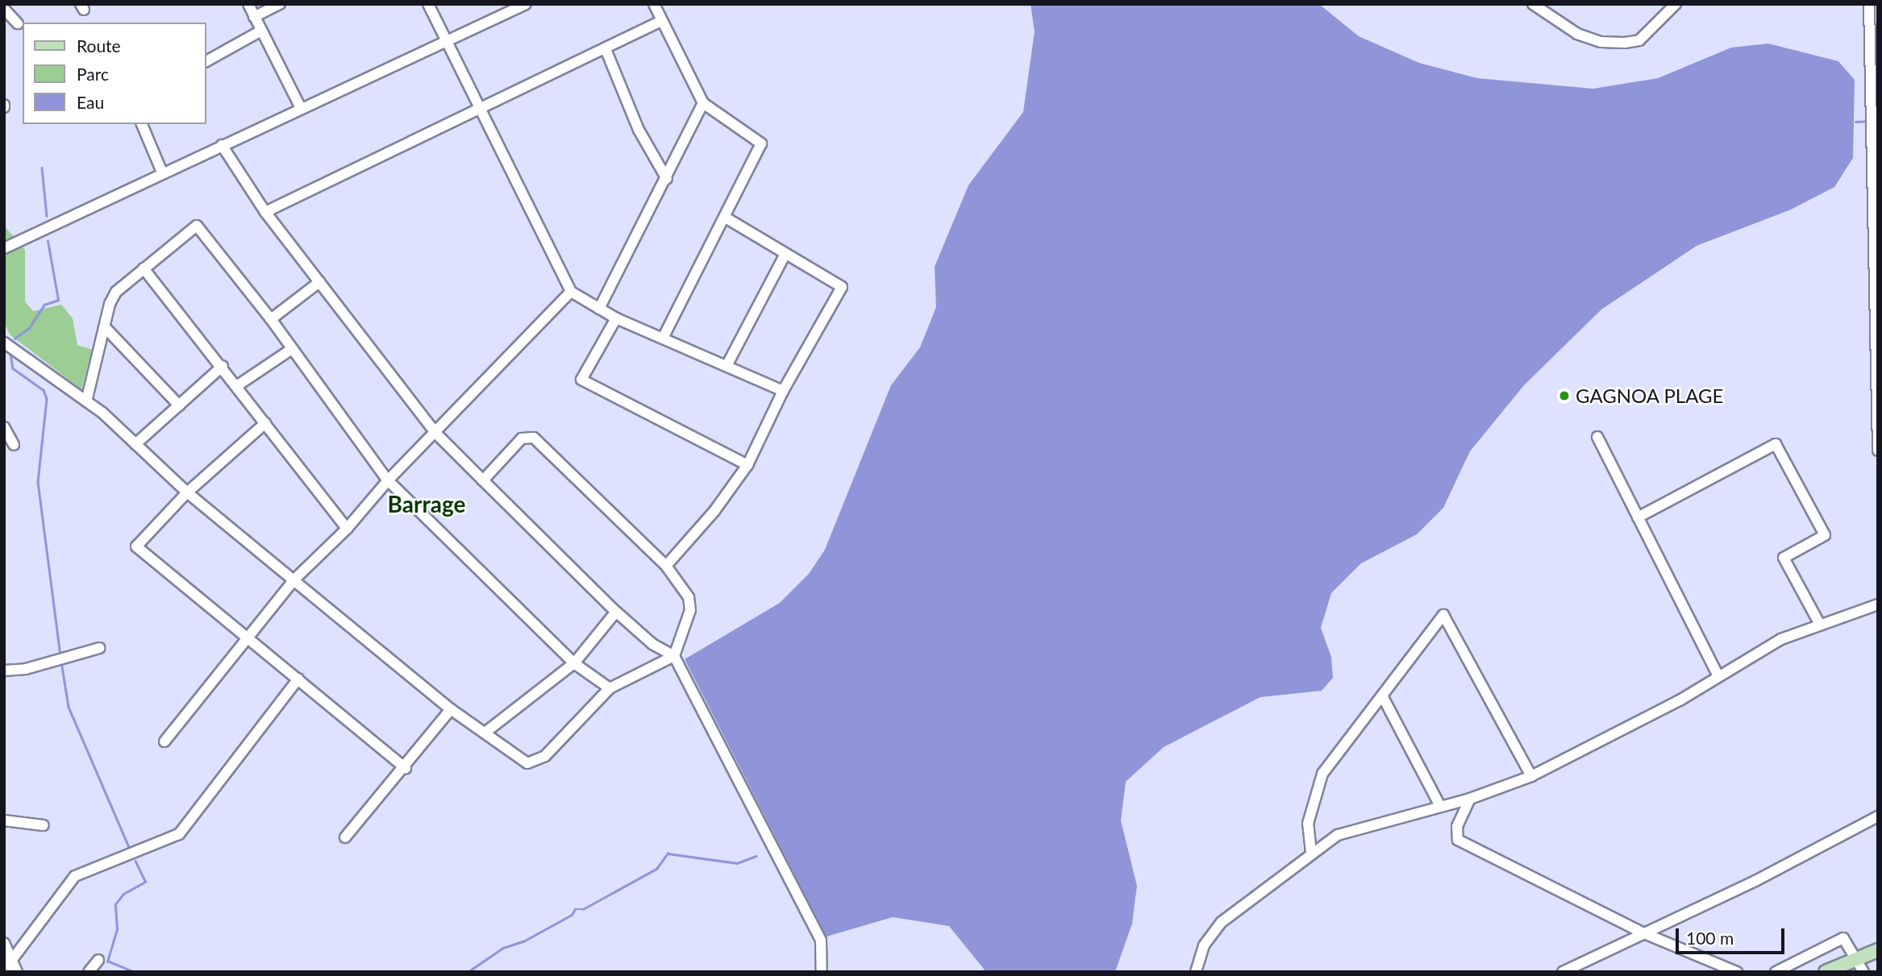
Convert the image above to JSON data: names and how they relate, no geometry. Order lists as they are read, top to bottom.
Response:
{
  "districts": ["Barrage"],
  "places": ["GAGNOA PLAGE"],
  "legend": ["Route", "Parc", "Eau"],
  "scale_bar": "100 m"
}
